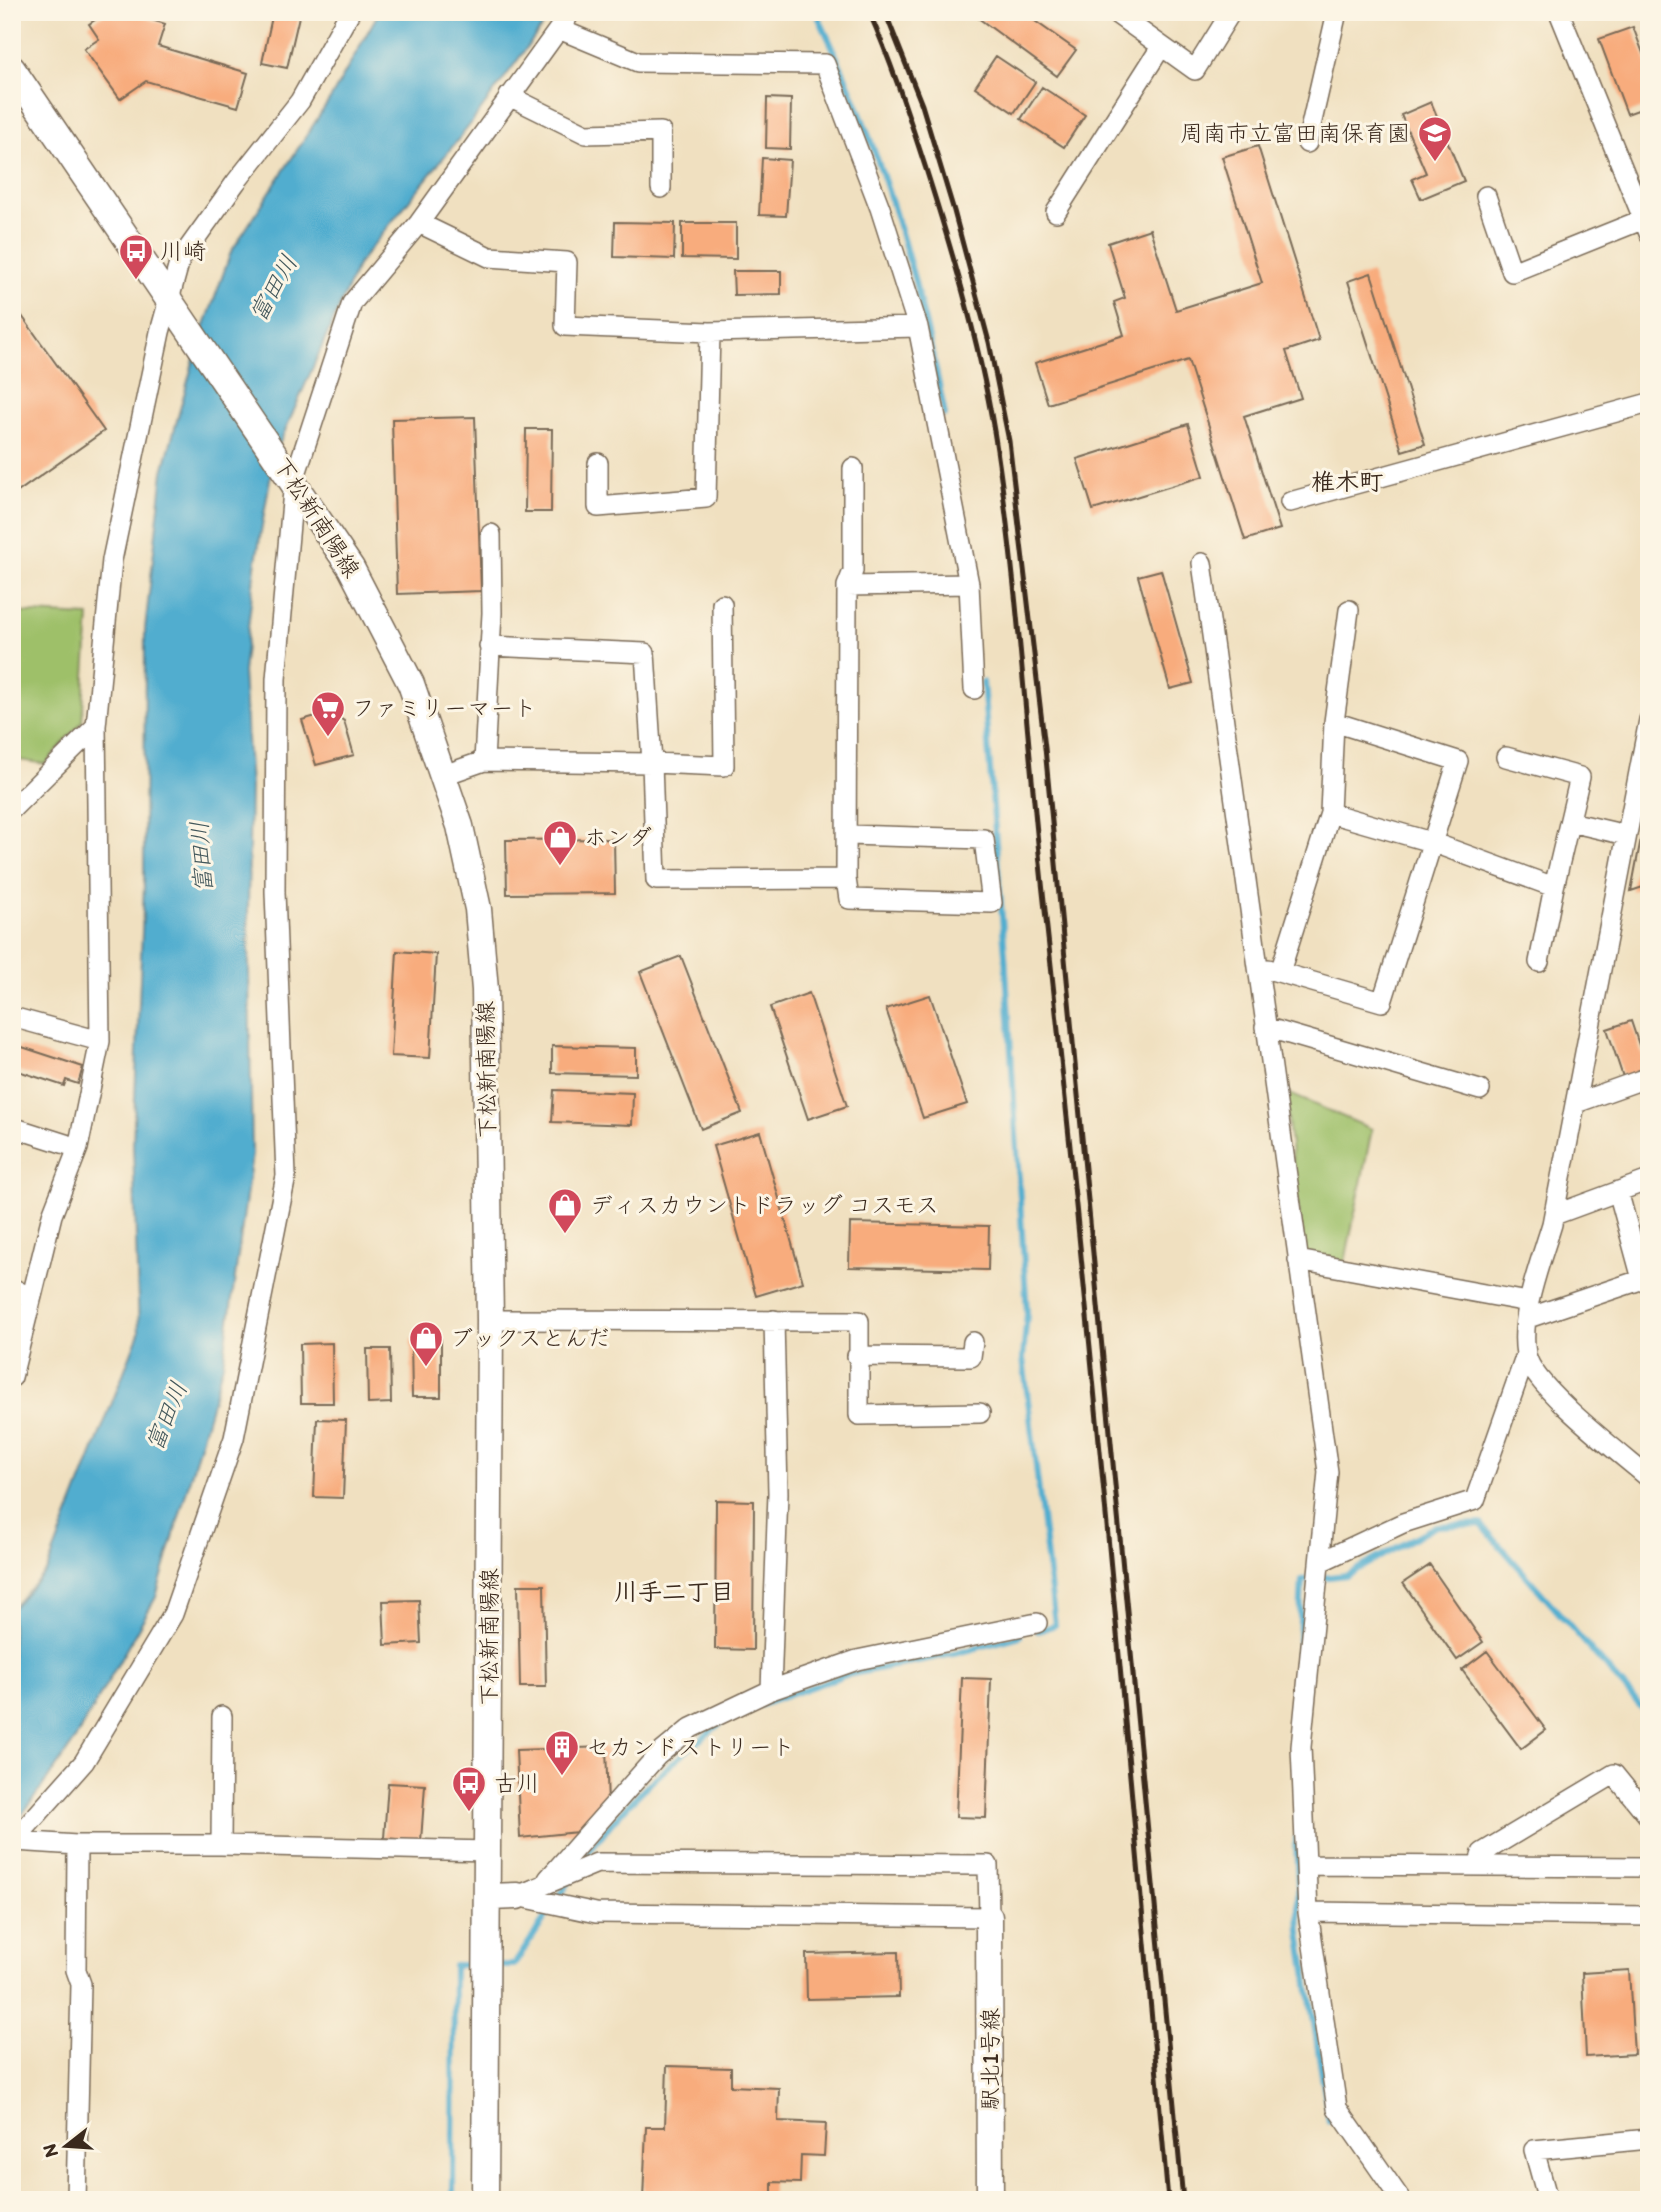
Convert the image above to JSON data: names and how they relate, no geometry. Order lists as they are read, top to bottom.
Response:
{
  "streets": {
    "main road": ["下松新南陽線", "駅北1号線"]
  },
  "districts": ["椎木町", "川手二丁目"],
  "water": ["富田川"],
  "places": {
    "school or university": ["周南市立富田南保育園"],
    "bus stop": ["川崎", "古川"],
    "supermarket": ["ファミリーマート"],
    "shop": ["ホンダ", "ディスカウントドラッグ コスモス", "ブックスとんだ"],
    "building": ["セカンドストリート"]
  },
  "north": "left"
}
